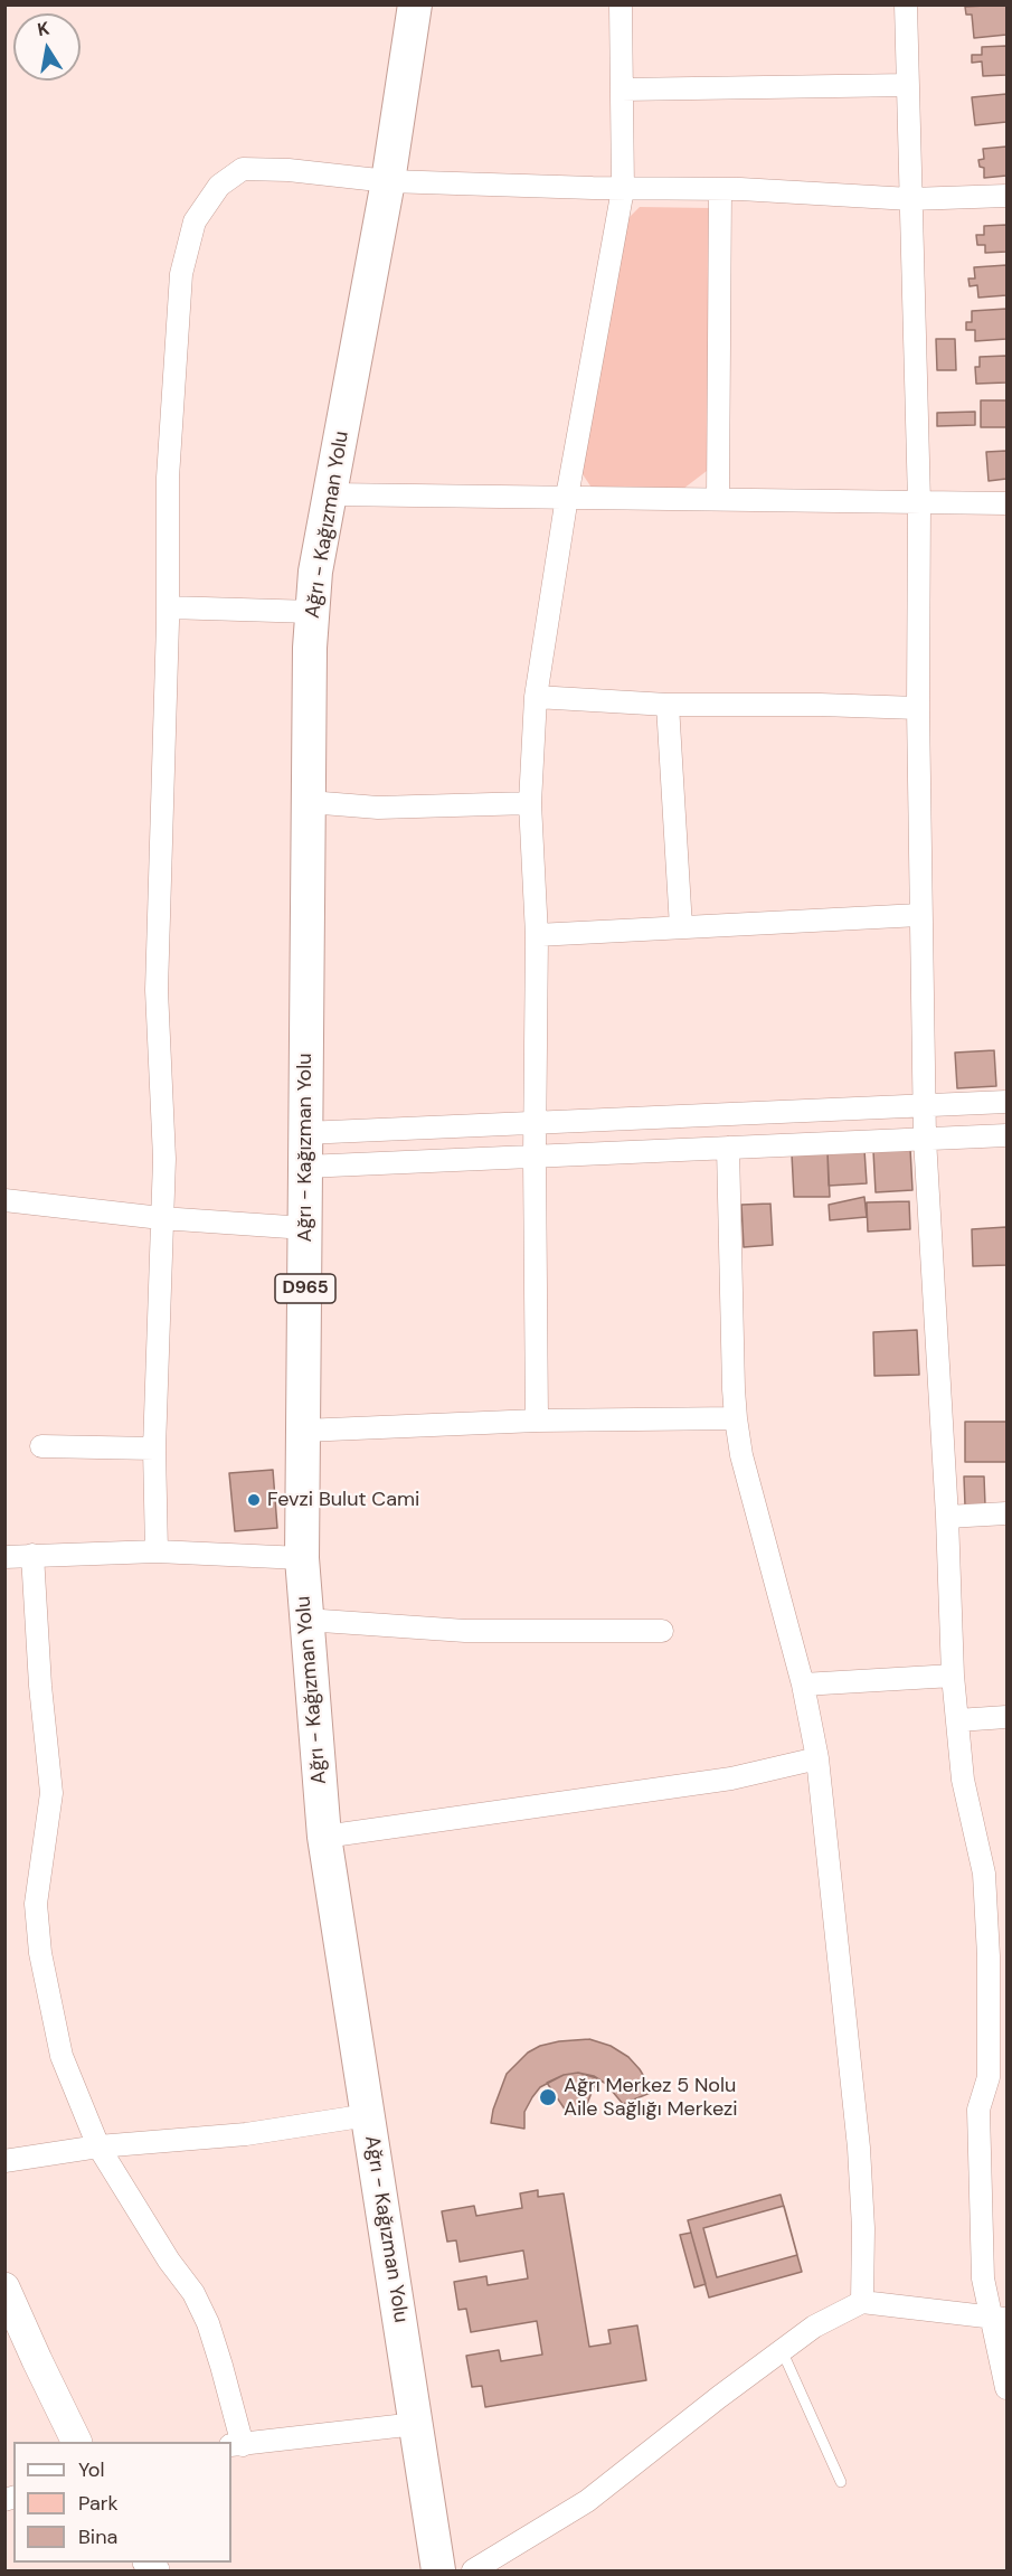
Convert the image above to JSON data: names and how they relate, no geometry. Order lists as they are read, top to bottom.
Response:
{
  "streets": {
    "main road": ["Ağrı - Kağızman Yolu", "D965"]
  },
  "places": ["Fevzi Bulut Cami", "Ağrı Merkez 5 Nolu Aile Sağlığı Merkezi"],
  "legend": ["Yol", "Park", "Bina"],
  "north": "top"
}
